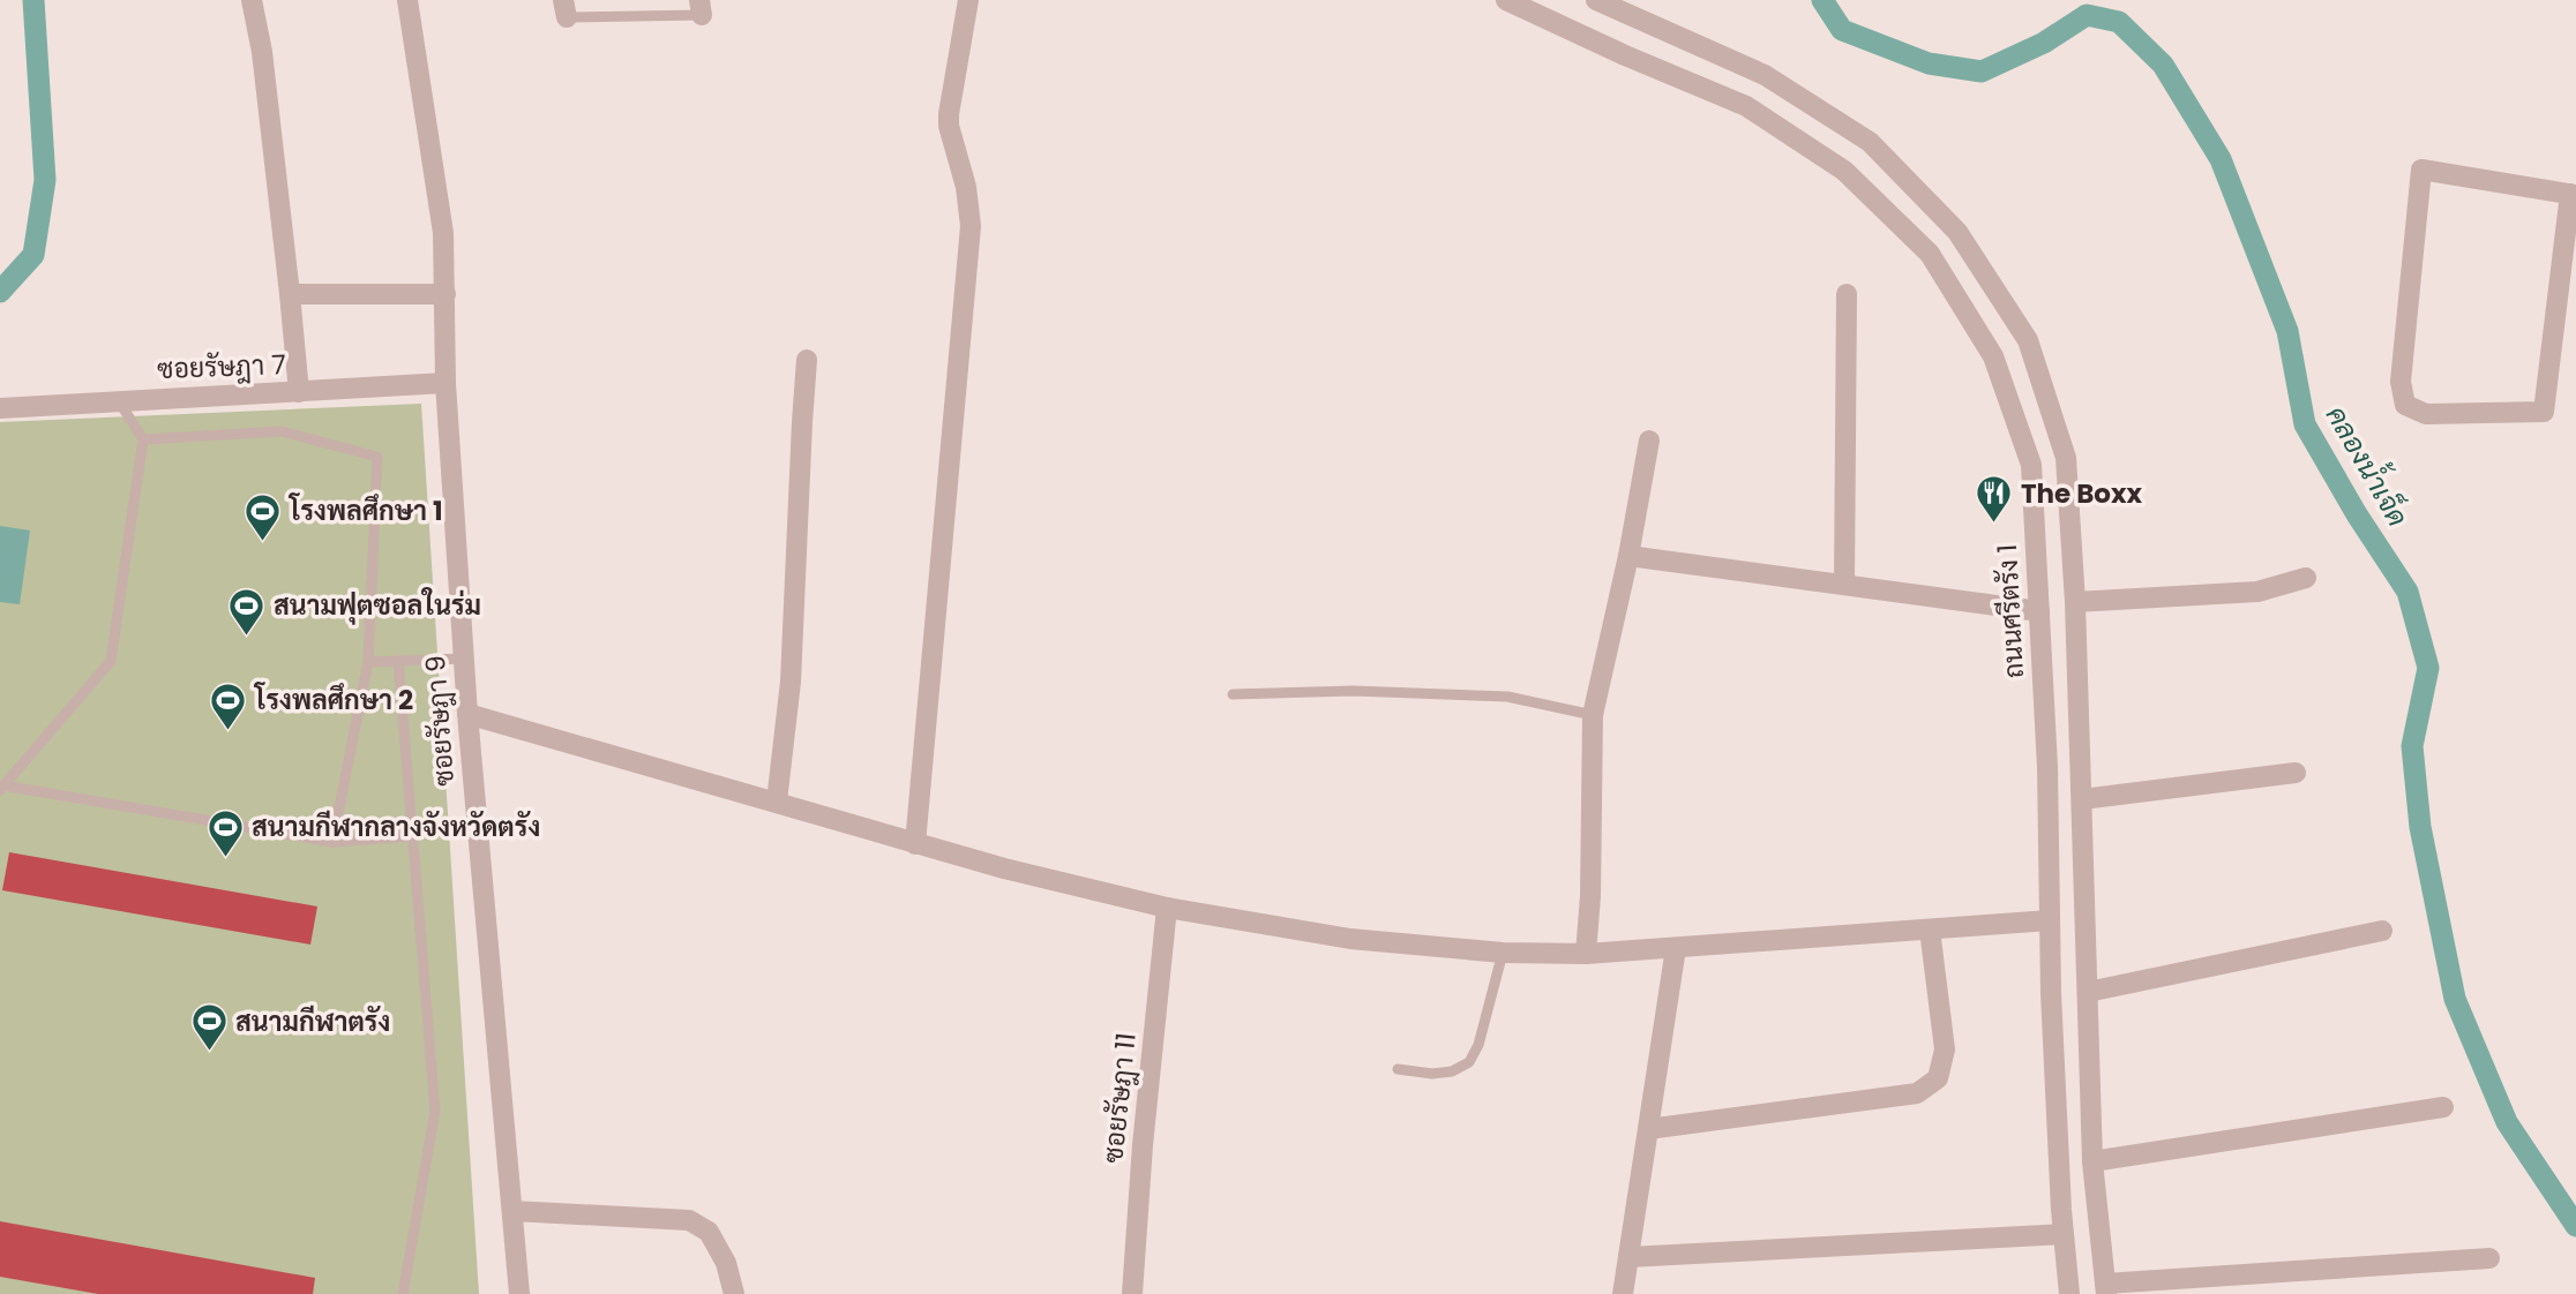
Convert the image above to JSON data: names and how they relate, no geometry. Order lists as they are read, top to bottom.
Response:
{
  "streets": {
    "street": [
      "ซอยรัษฎา 7",
      "ถนนศรีตรัง 1",
      "ซอยรัษฎา 9",
      "ซอยรัษฎา 11"
    ]
  },
  "crossings": [
    ["ซอยรัษฎา 7", "ซอยรัษฎา 9"]
  ],
  "water": ["คลองน้ำเจ็ด"],
  "places": {
    "restaurant": ["The Boxx"],
    "sports": [
      "โรงพลศึกษา 1",
      "สนามฟุตซอลในร่ม",
      "โรงพลศึกษา 2",
      "สนามกีฬากลางจังหวัดตรัง",
      "สนามกีฬาตรัง"
    ]
  }
}
